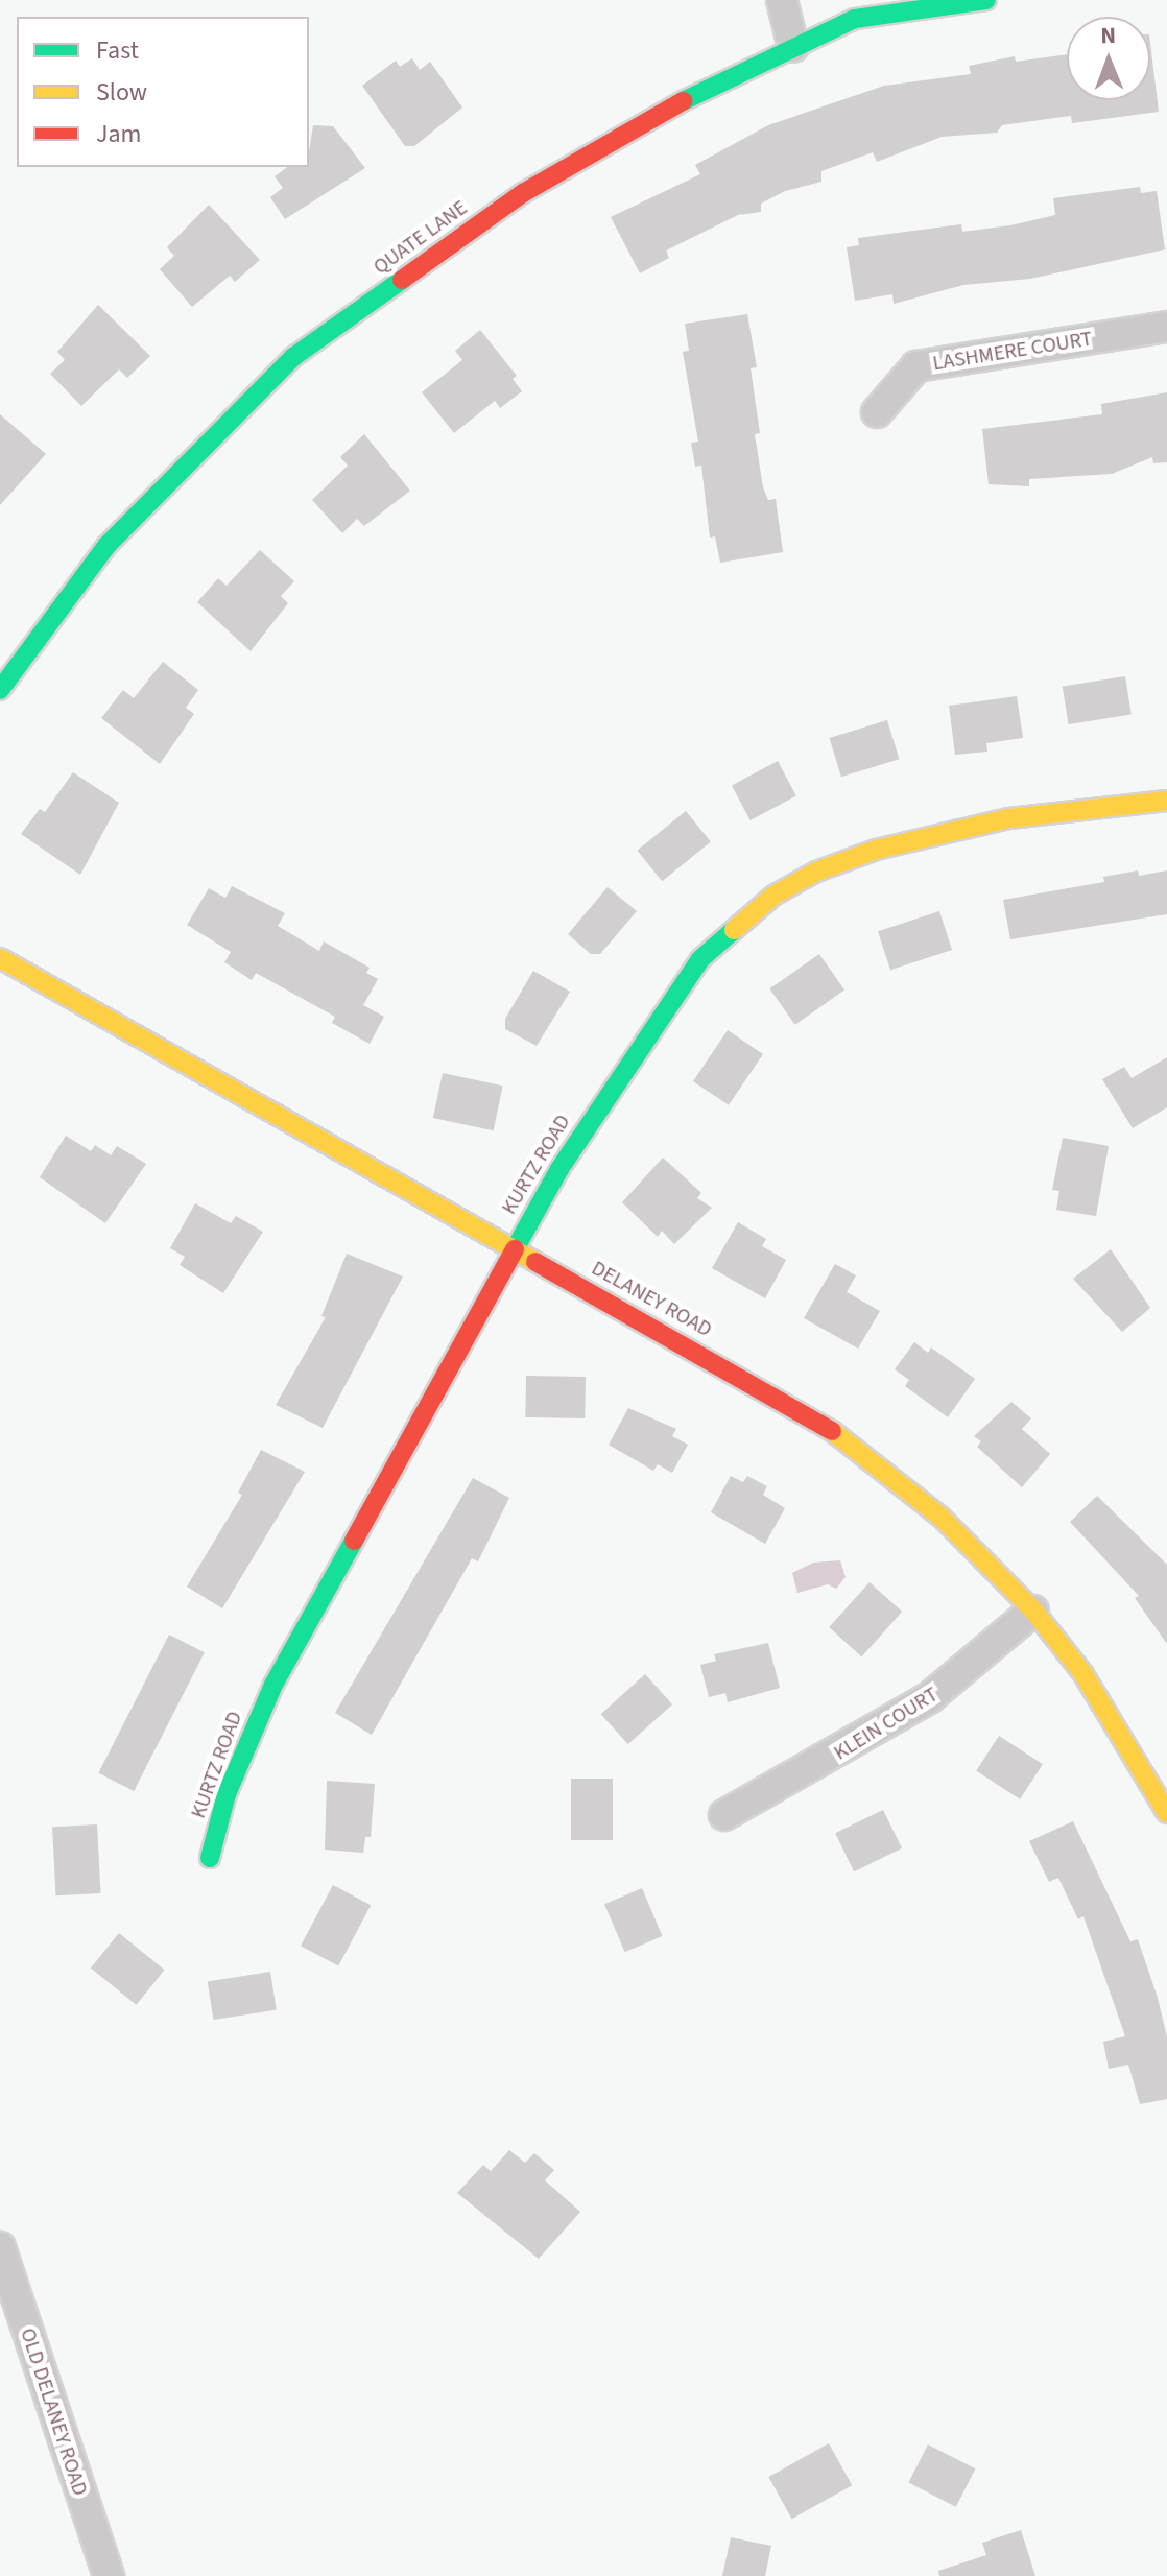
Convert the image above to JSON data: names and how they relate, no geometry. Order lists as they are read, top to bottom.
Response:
{
  "streets": {
    "street": [
      "QUATE LANE",
      "LASHMERE COURT",
      "KURTZ ROAD",
      "DELANEY ROAD",
      "KLEIN COURT",
      "OLD DELANEY ROAD"
    ]
  },
  "crossings": [
    ["KURTZ ROAD", "DELANEY ROAD"],
    ["DELANEY ROAD", "KLEIN COURT"]
  ],
  "legend": ["Fast", "Slow", "Jam"],
  "north": "top"
}
